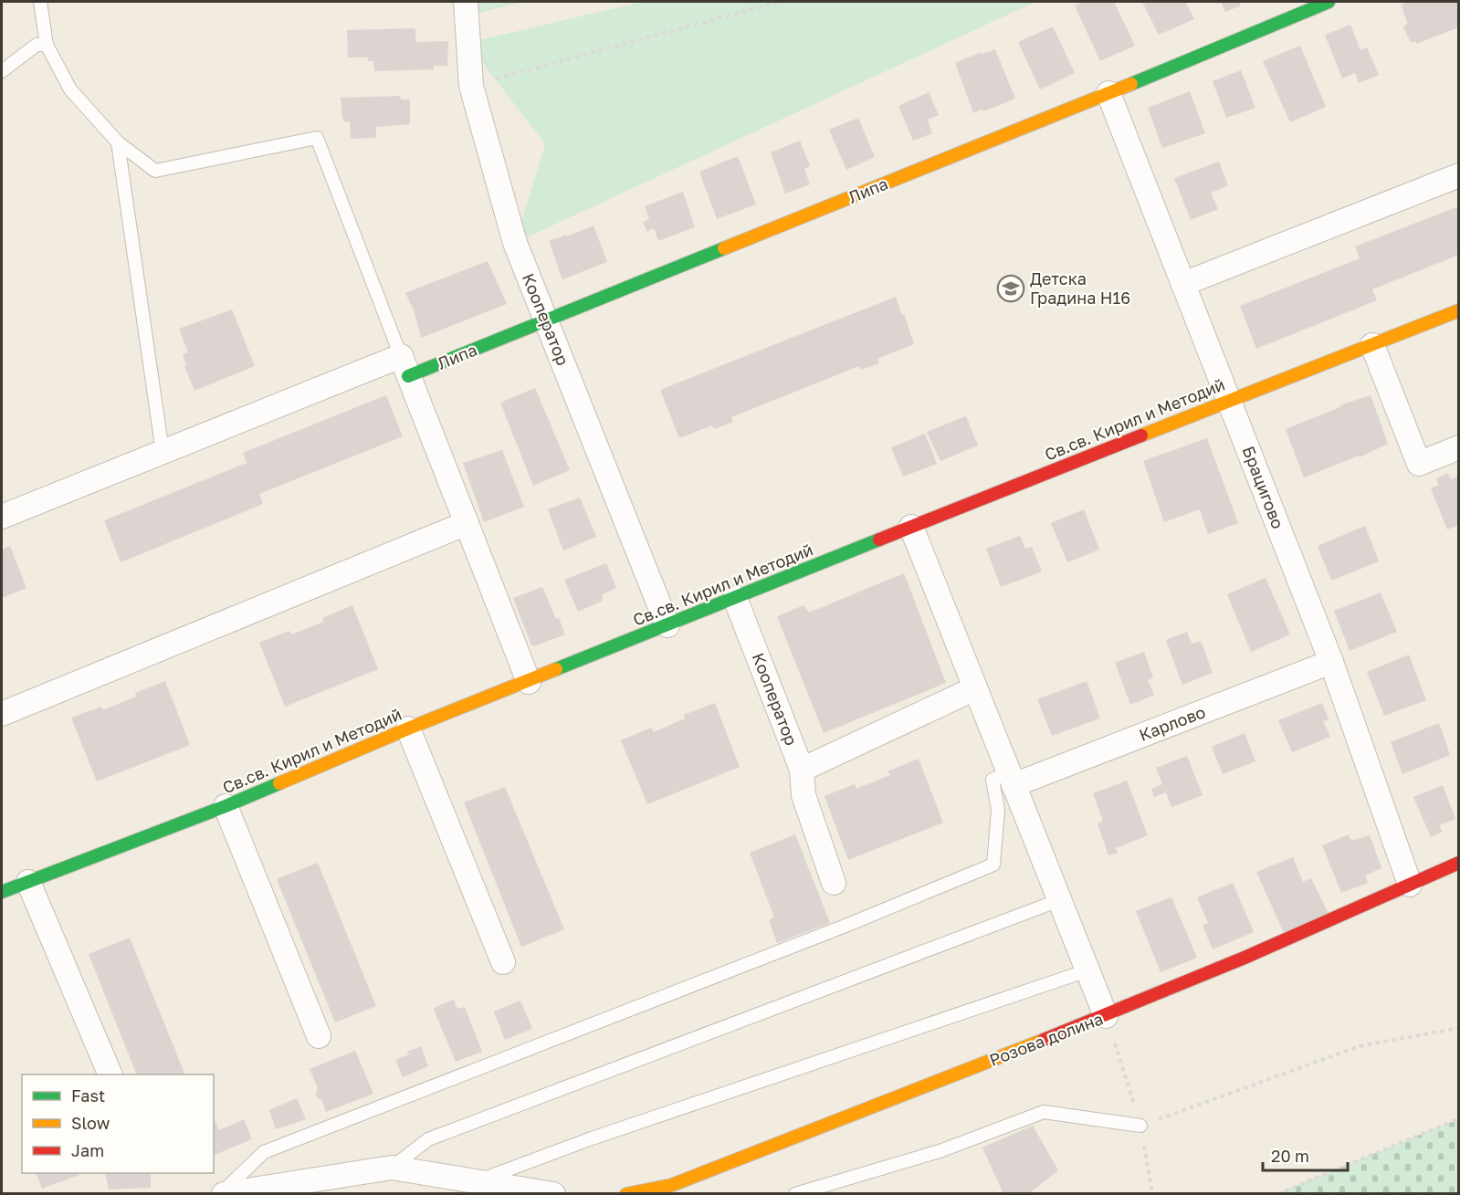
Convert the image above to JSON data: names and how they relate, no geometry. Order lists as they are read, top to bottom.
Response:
{
  "streets": {
    "street": [
      "Липа",
      "Кооператор",
      "Св.св. Кирил и Методий",
      "Брацигово",
      "Карлово",
      "Розова долина"
    ]
  },
  "crossings": [
    ["Липа", "Кооператор"],
    ["Липа", "Брацигово"],
    ["Кооператор", "Св.св. Кирил и Методий"],
    ["Св.св. Кирил и Методий", "Брацигово"],
    ["Брацигово", "Карлово"],
    ["Брацигово", "Розова долина"]
  ],
  "places": {
    "school or university": ["Детска Градина Н16"]
  },
  "legend": ["Fast", "Slow", "Jam"],
  "scale_bar": "20 m"
}
